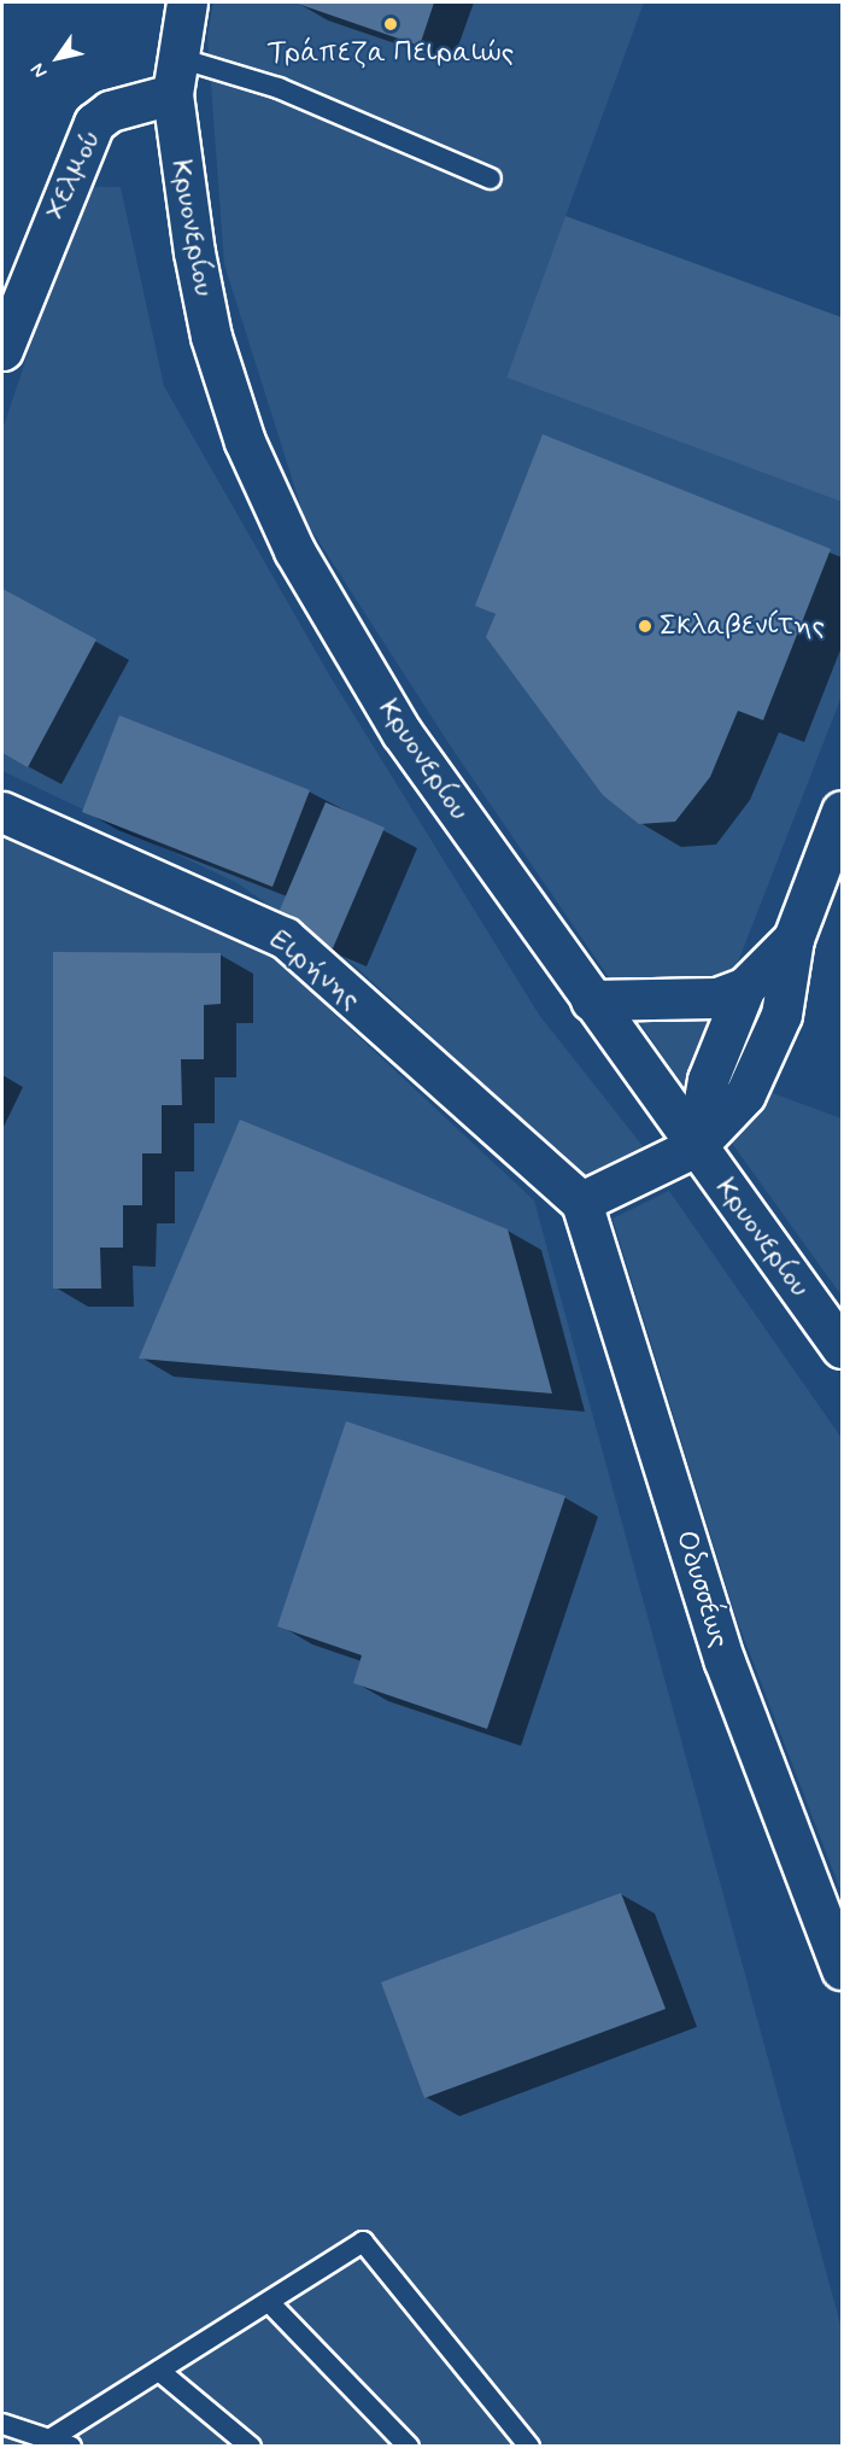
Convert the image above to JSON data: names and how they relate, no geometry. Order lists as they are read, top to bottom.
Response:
{
  "streets": {
    "street": [
      "Χελμού",
      "Κρυονερίου",
      "Ειρήνης",
      "Οδυσσέως"
    ]
  },
  "crossings": [
    ["Χελμού", "Κρυονερίου"],
    ["Ειρήνης", "Οδυσσέως"]
  ],
  "places": ["Τράπεζα Πειραιώς", "Σκλαβενίτης"],
  "north": "bottom left"
}
